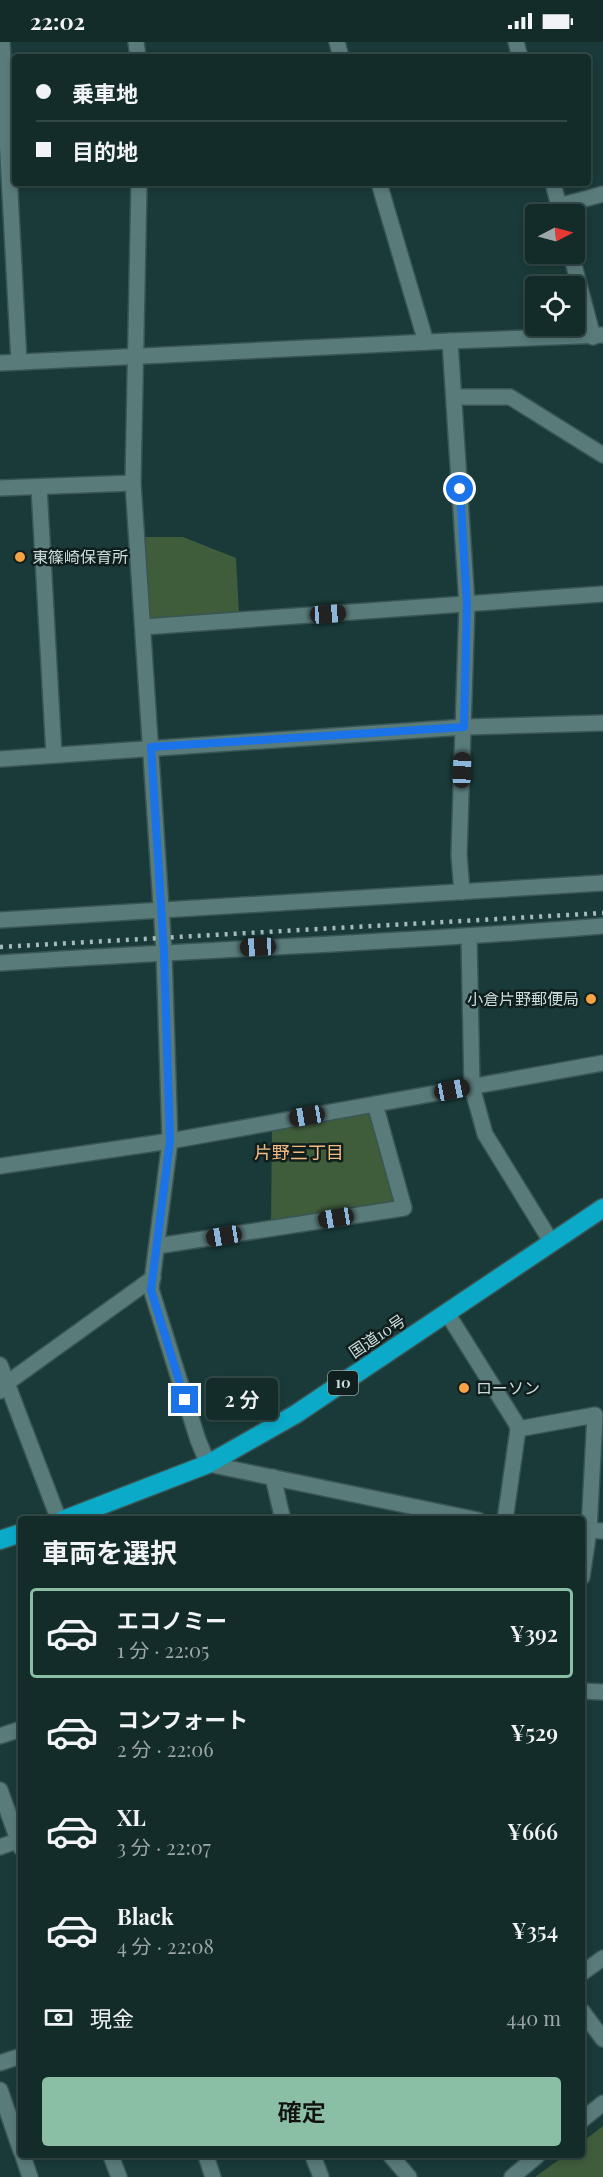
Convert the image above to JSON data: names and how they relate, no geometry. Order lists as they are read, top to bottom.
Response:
{
  "streets": {
    "highway": ["国道10号", "10"]
  },
  "districts": ["片野三丁目"],
  "places": ["東篠崎保育所", "小倉片野郵便局", "ローソン"],
  "north": "right",
  "page": {
    "status": "22:02",
    "banner": ["乗車地", "目的地"],
    "bubble": "2 分",
    "heading": "車両を選択",
    "list": [
      {
        "name": "エコノミー",
        "note": "1 分 · 22:05",
        "value": "¥392"
      },
      {
        "name": "コンフォート",
        "note": "2 分 · 22:06",
        "value": "¥529"
      },
      {
        "name": "XL",
        "note": "3 分 · 22:07",
        "value": "¥666"
      },
      {
        "name": "Black",
        "note": "4 分 · 22:08",
        "value": "¥354"
      }
    ],
    "pay": ["現金", "440 m"],
    "buttons": "確定"
  }
}
